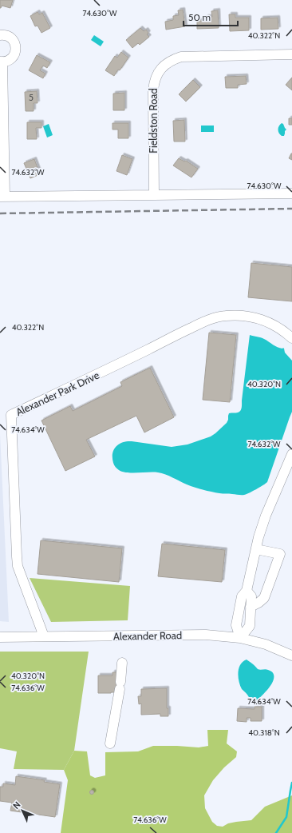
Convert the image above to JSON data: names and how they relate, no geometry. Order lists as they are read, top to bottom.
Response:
{
  "streets": {
    "street": ["Fieldston Road", "Alexander Park Drive", "Alexander Road"]
  },
  "crossings": [
    ["Alexander Park Drive", "Alexander Road"]
  ],
  "house_numbers": ["5"],
  "scale_bar": "50 m",
  "north": "top left",
  "coordinates": [
    "74.630°W",
    "40.322°N",
    "74.632°W",
    "40.320°N",
    "74.634°W",
    "74.636°W",
    "40.318°N"
  ]
}
